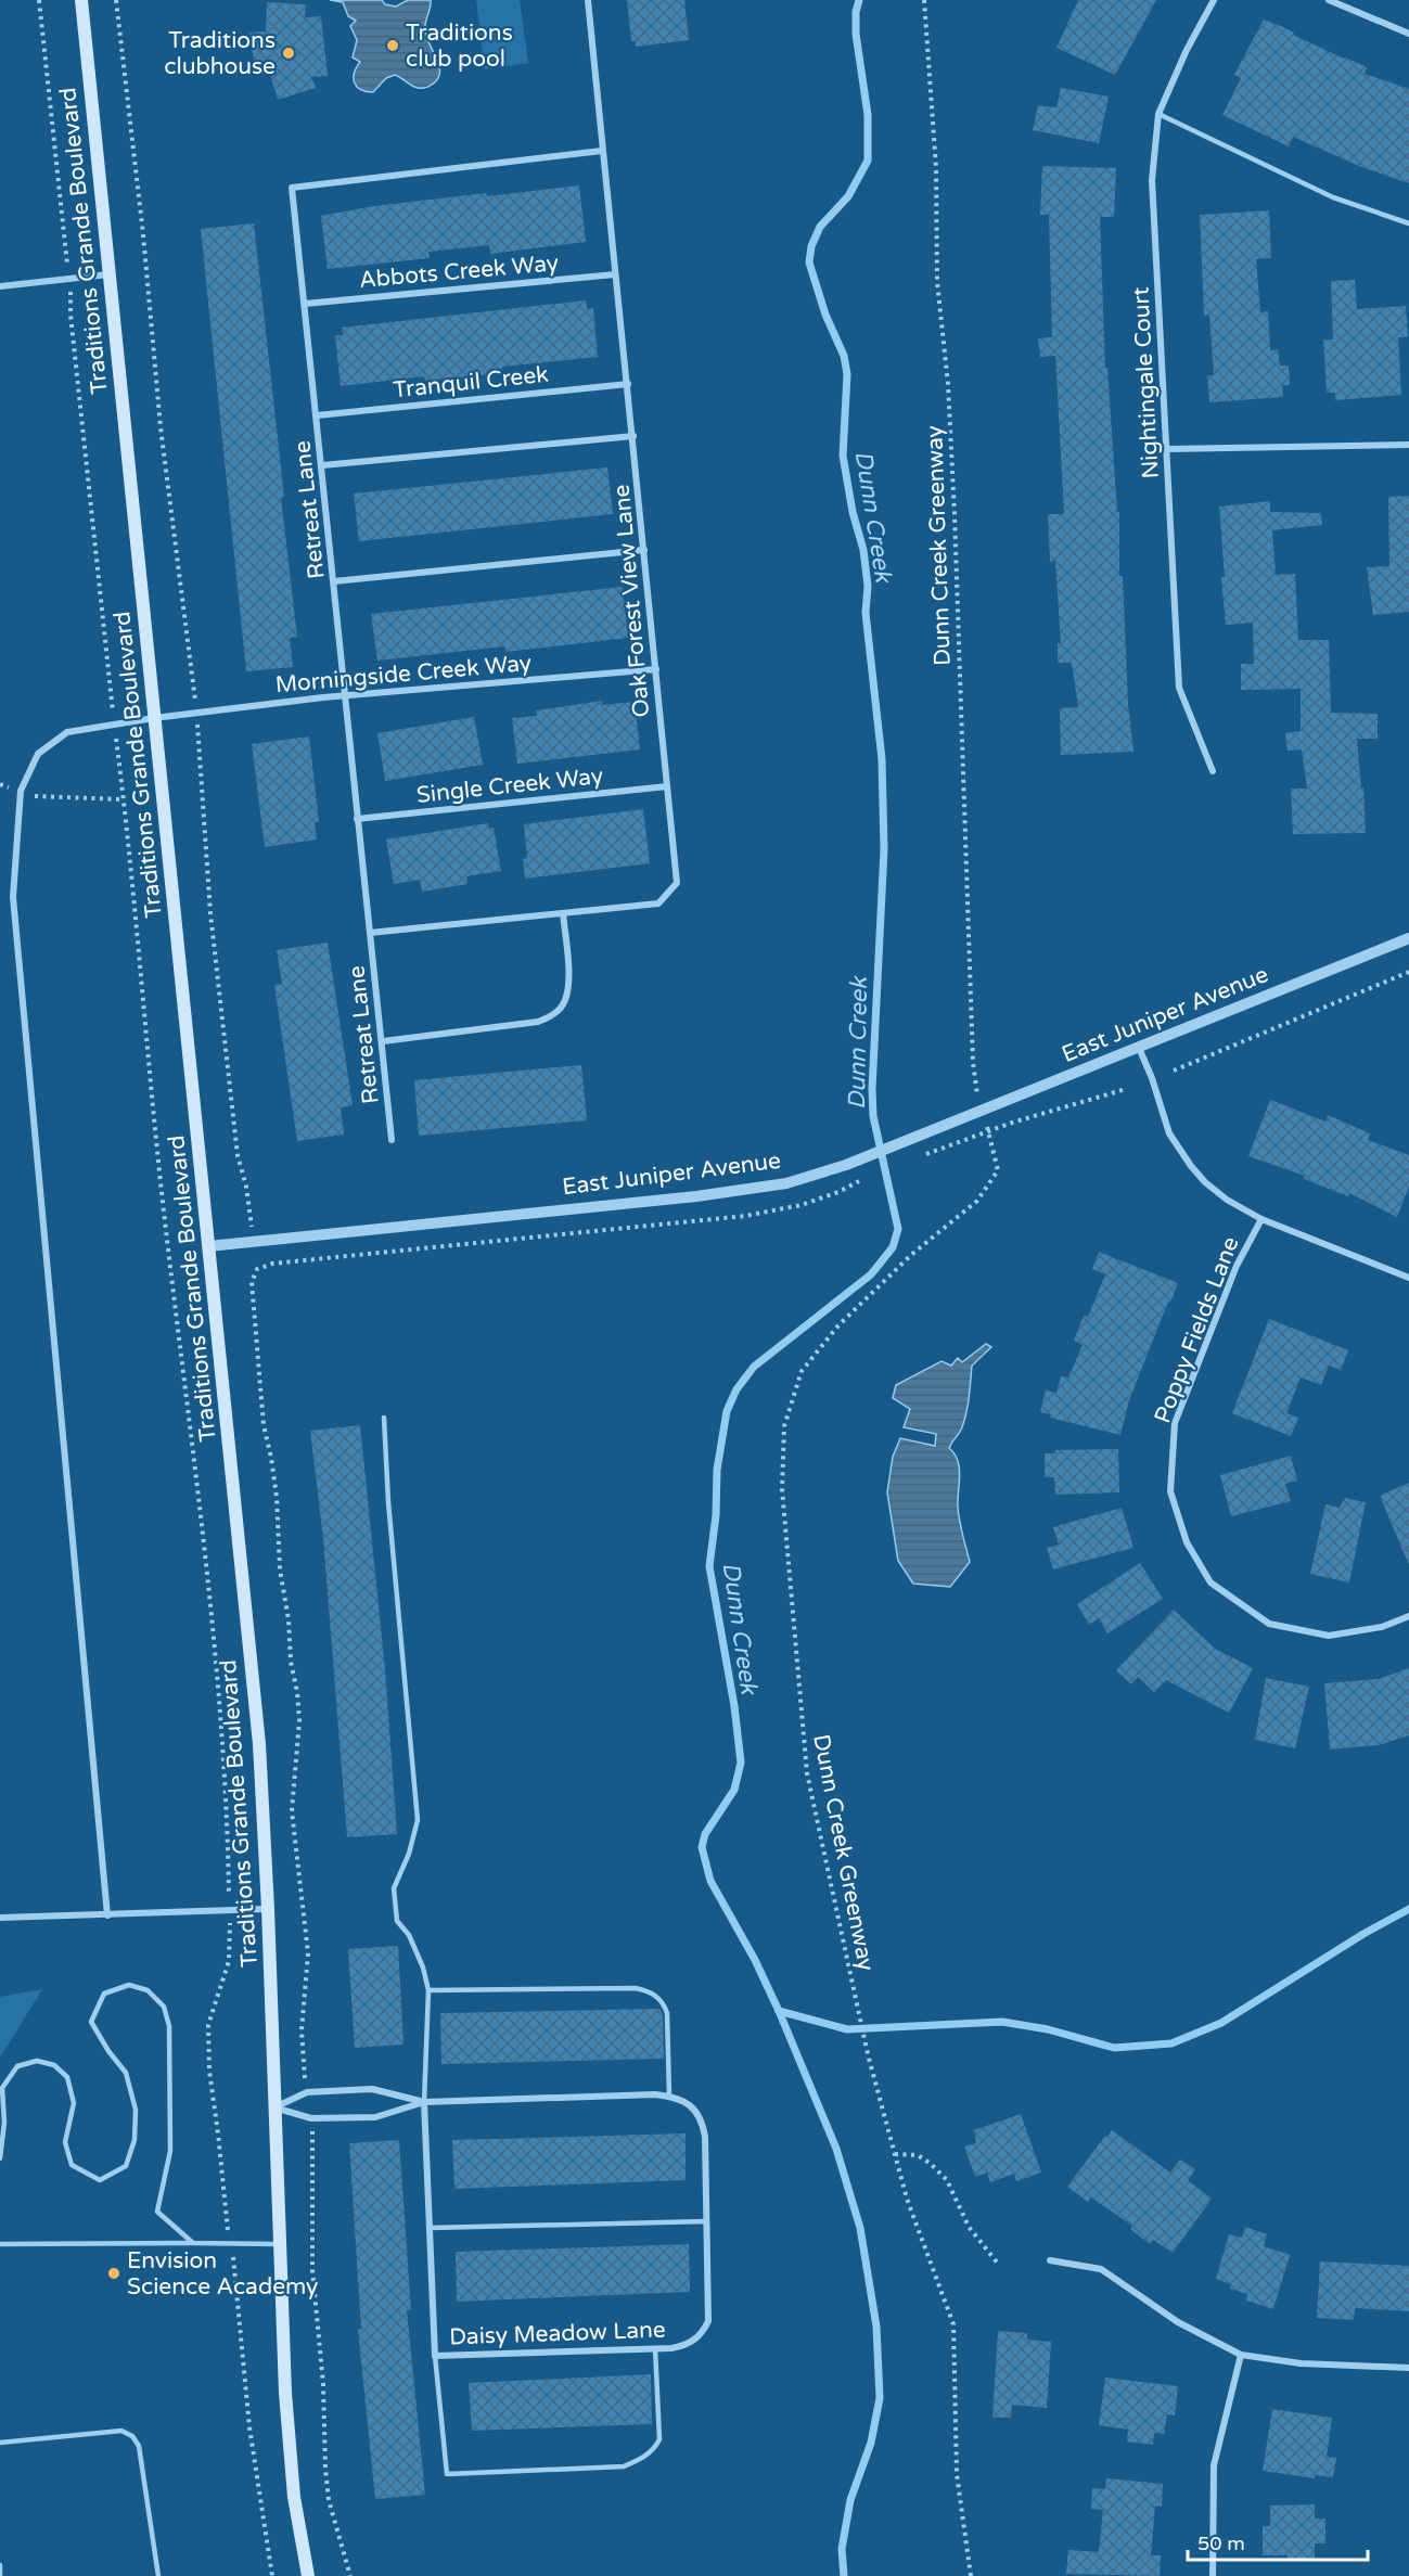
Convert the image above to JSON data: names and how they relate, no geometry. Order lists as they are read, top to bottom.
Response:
{
  "streets": {
    "main road": ["Traditions Grande Boulevard"],
    "street": [
      "Abbots Creek Way",
      "Tranquil Creek",
      "Nightingale Court",
      "Retreat Lane",
      "Oak Forest View Lane",
      "Morningside Creek Way",
      "Single Creek Way",
      "East Juniper Avenue",
      "Poppy Fields Lane",
      "Daisy Meadow Lane"
    ],
    "path": ["Dunn Creek Greenway"]
  },
  "crossings": [
    ["Traditions Grande Boulevard", "Morningside Creek Way"],
    ["Traditions Grande Boulevard", "East Juniper Avenue"],
    ["Abbots Creek Way", "Retreat Lane"],
    ["Abbots Creek Way", "Oak Forest View Lane"],
    ["Tranquil Creek", "Retreat Lane"],
    ["Tranquil Creek", "Oak Forest View Lane"],
    ["Retreat Lane", "Oak Forest View Lane"],
    ["Retreat Lane", "Morningside Creek Way"],
    ["Retreat Lane", "Single Creek Way"],
    ["Oak Forest View Lane", "Morningside Creek Way"],
    ["Oak Forest View Lane", "Single Creek Way"]
  ],
  "water": ["Dunn Creek"],
  "places": ["Traditions club pool", "Traditions clubhouse", "Envision Science Academy"],
  "scale_bar": "50 m"
}
